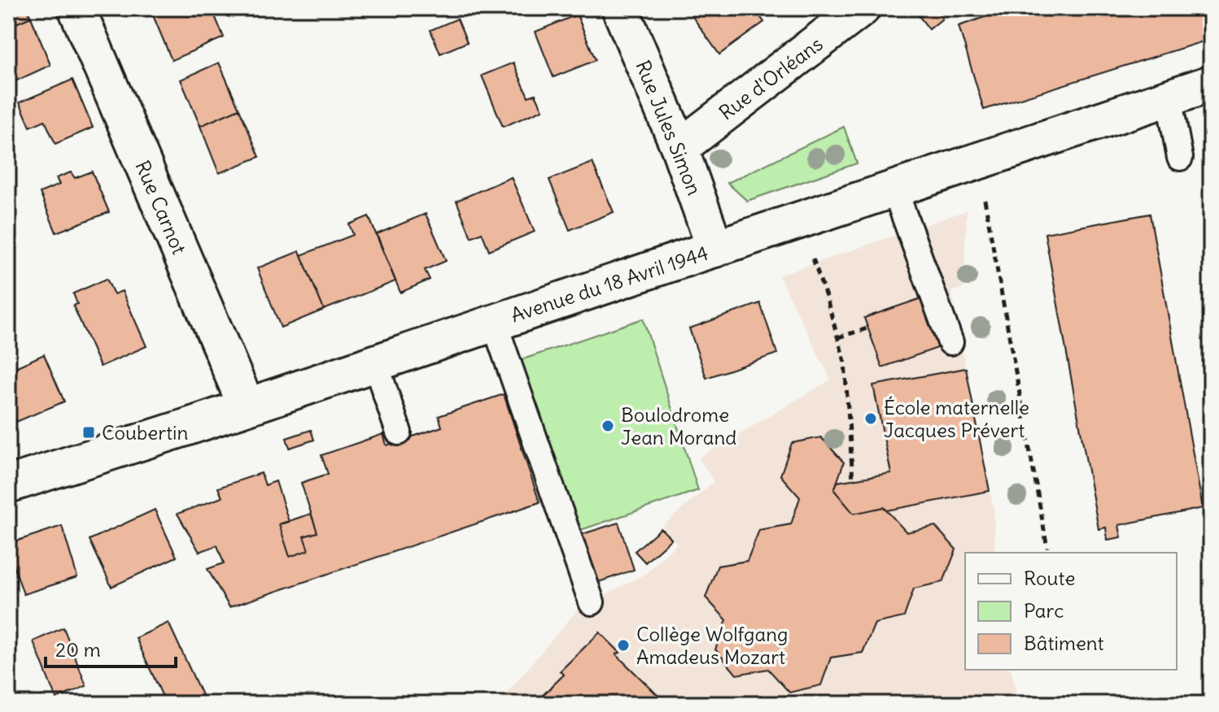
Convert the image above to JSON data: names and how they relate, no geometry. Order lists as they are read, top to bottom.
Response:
{
  "streets": {
    "street": [
      "Rue d'Orléans",
      "Rue Jules Simon",
      "Rue Carnot",
      "Avenue du 18 Avril 1944"
    ]
  },
  "crossings": [
    ["Rue d'Orléans", "Rue Jules Simon"],
    ["Rue Jules Simon", "Avenue du 18 Avril 1944"],
    ["Rue Carnot", "Avenue du 18 Avril 1944"]
  ],
  "places": {
    "other": ["École maternelle Jacques Prévert", "Boulodrome Jean Morand", "Collège Wolfgang Amadeus Mozart"],
    "transit": ["Coubertin"]
  },
  "legend": ["Route", "Parc", "Bâtiment"],
  "scale_bar": "20 m"
}
